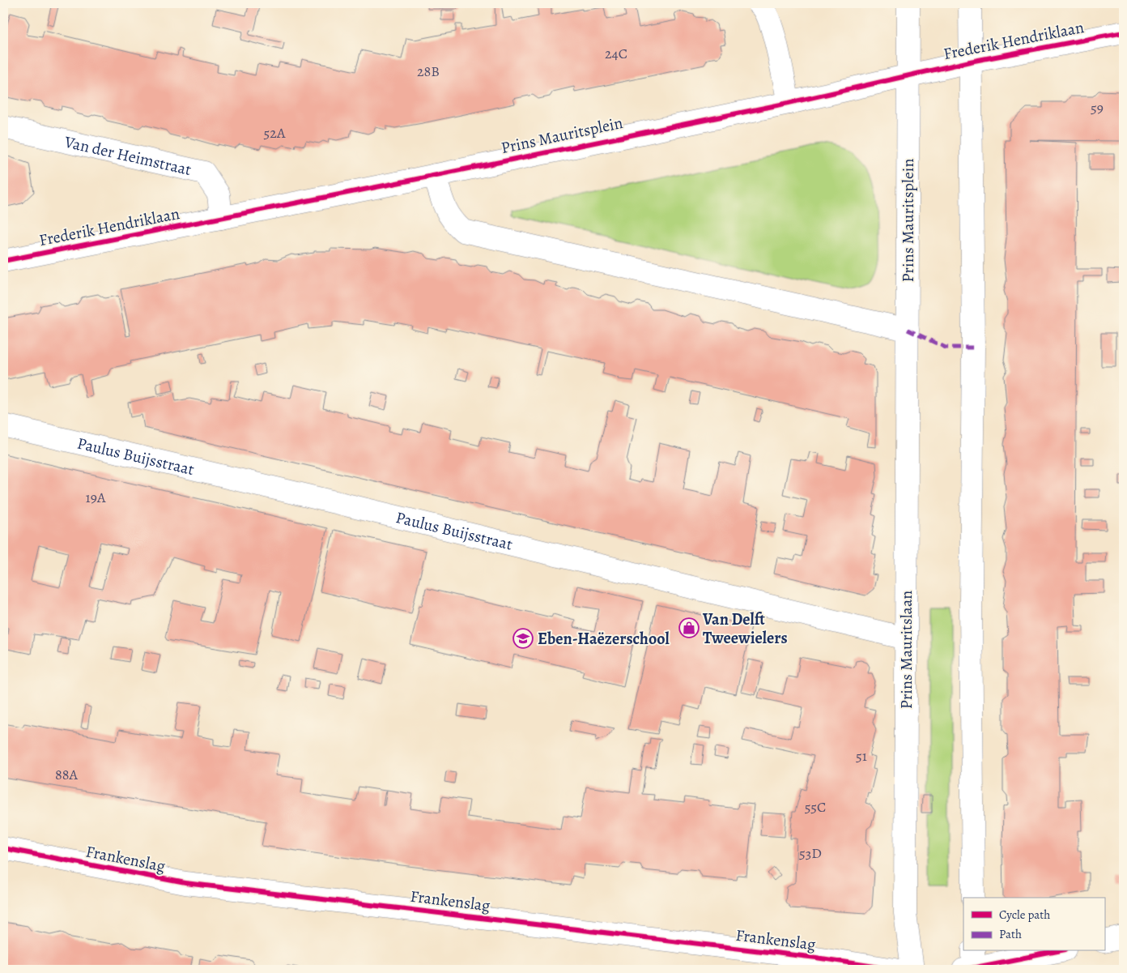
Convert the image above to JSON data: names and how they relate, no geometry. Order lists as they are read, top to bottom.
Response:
{
  "streets": {
    "street": [
      "Frederik Hendriklaan",
      "Prins Mauritsplein",
      "Van der Heimstraat",
      "Paulus Buijsstraat",
      "Prins Mauritslaan",
      "Frankenslag"
    ]
  },
  "crossings": [
    ["Frederik Hendriklaan", "Prins Mauritsplein"],
    ["Frederik Hendriklaan", "Van der Heimstraat"],
    ["Prins Mauritsplein", "Van der Heimstraat"],
    ["Prins Mauritsplein", "Prins Mauritslaan"],
    ["Paulus Buijsstraat", "Prins Mauritslaan"]
  ],
  "places": {
    "shop": ["Van Delft Tweewielers"],
    "school or university": ["Eben-Haëzerschool"]
  },
  "house_numbers": [
    "24C",
    "28B",
    "59",
    "52A",
    "19A",
    "51",
    "88A",
    "55C",
    "53D"
  ],
  "legend": ["Cycle path", "Path"]
}
